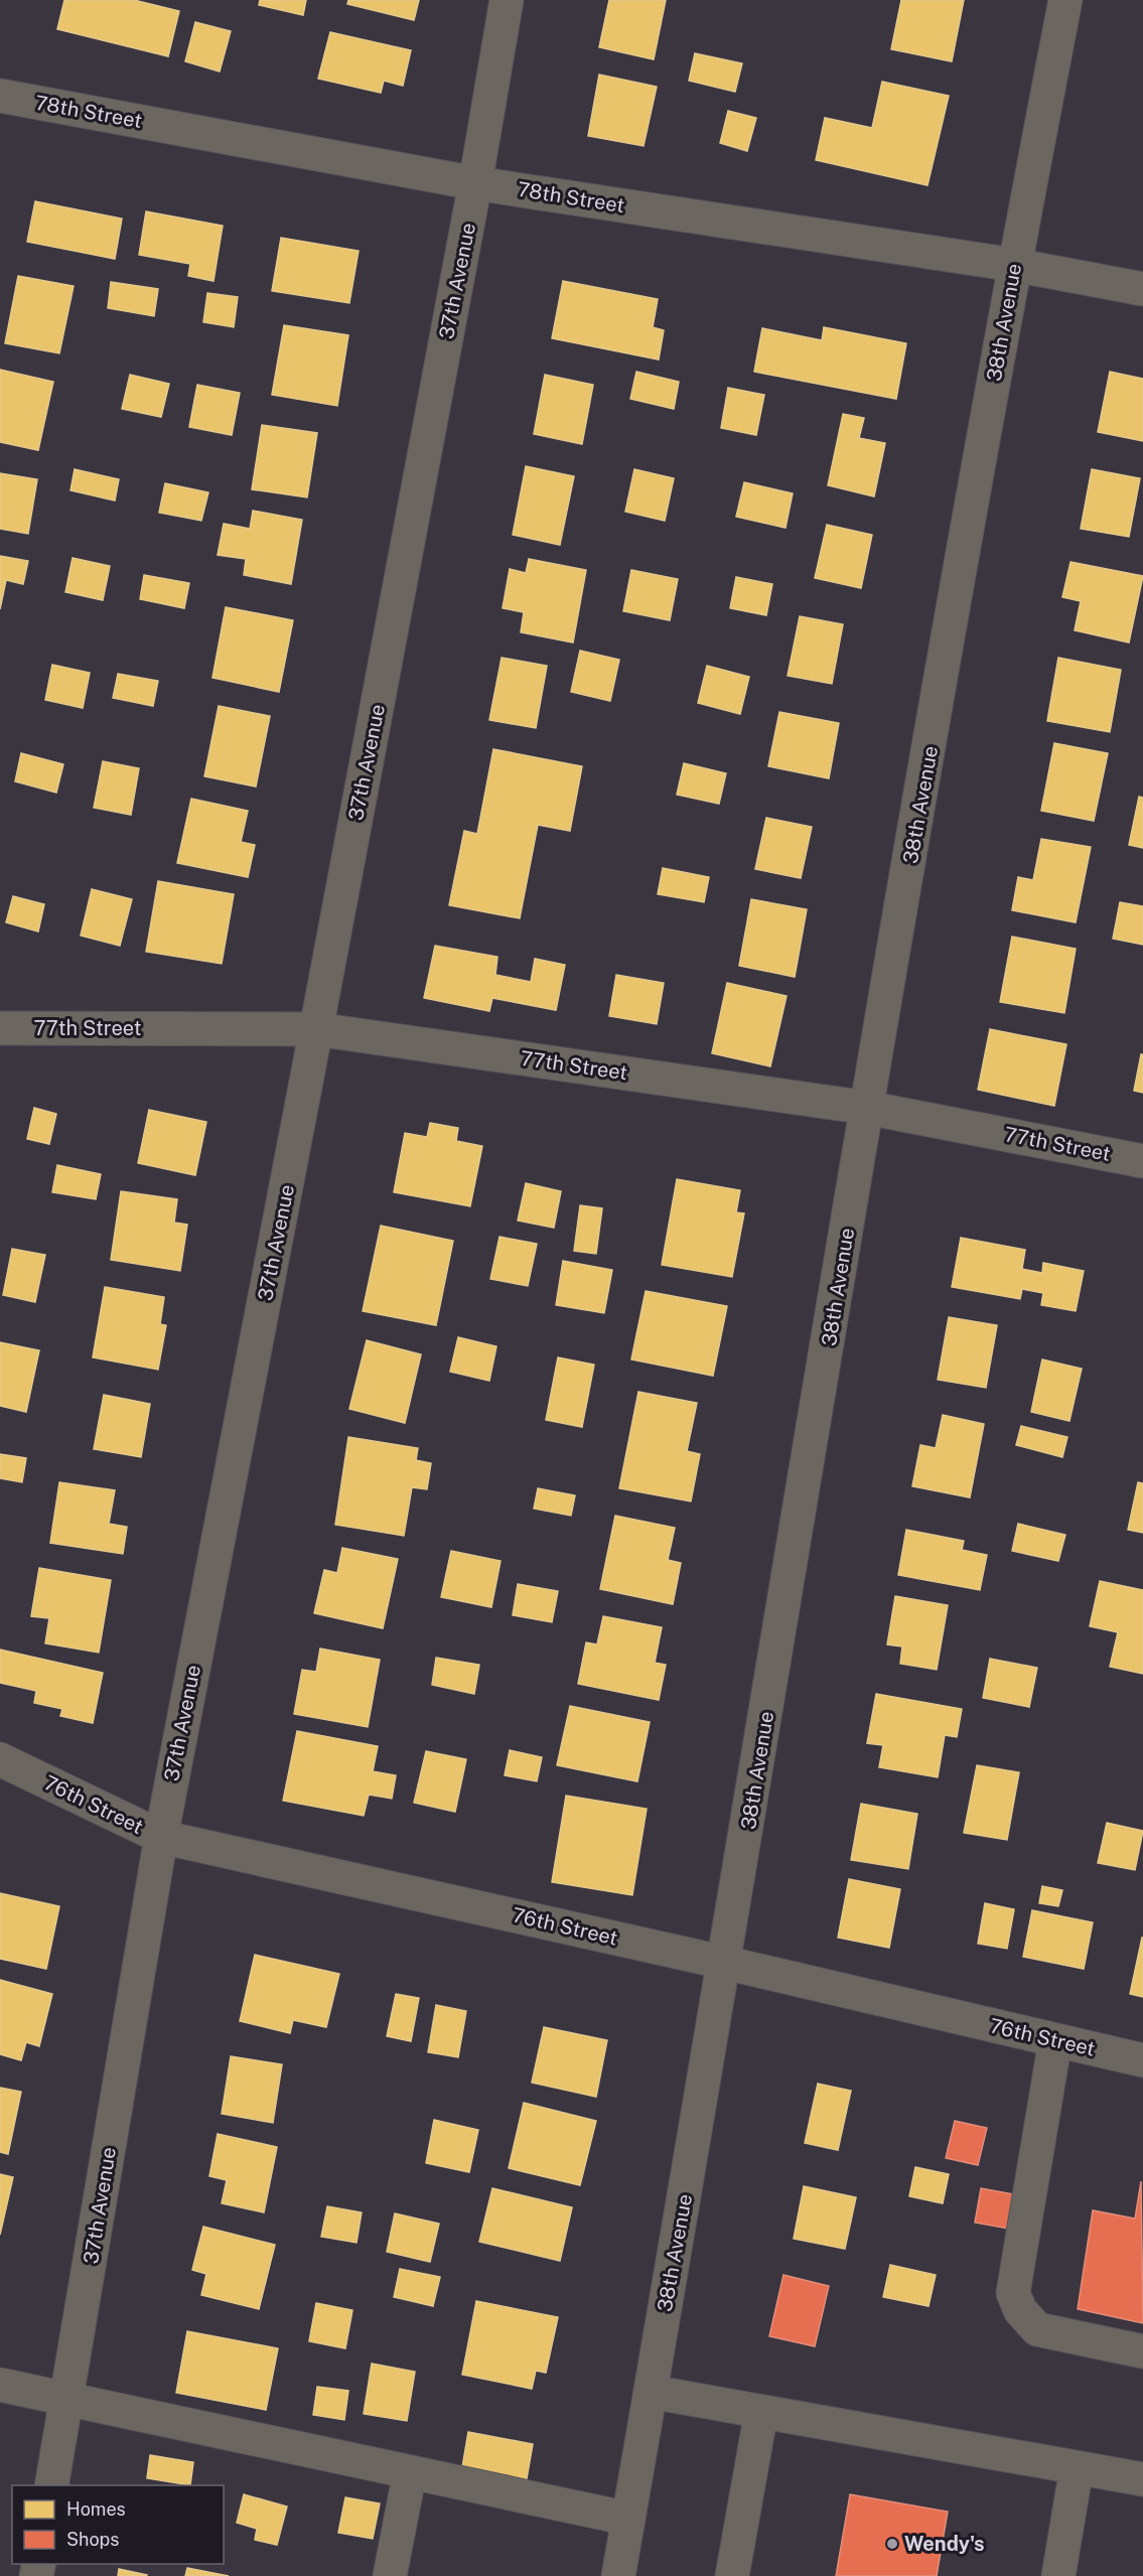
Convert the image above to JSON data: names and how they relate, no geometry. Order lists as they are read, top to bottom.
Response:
{
  "streets": {
    "street": [
      "78th Street",
      "37th Avenue",
      "38th Avenue",
      "77th Street",
      "76th Street"
    ]
  },
  "crossings": [
    ["78th Street", "37th Avenue"],
    ["78th Street", "38th Avenue"],
    ["37th Avenue", "77th Street"],
    ["37th Avenue", "76th Street"],
    ["38th Avenue", "77th Street"],
    ["38th Avenue", "76th Street"]
  ],
  "places": ["Wendy's"],
  "legend": ["Homes", "Shops"]
}
